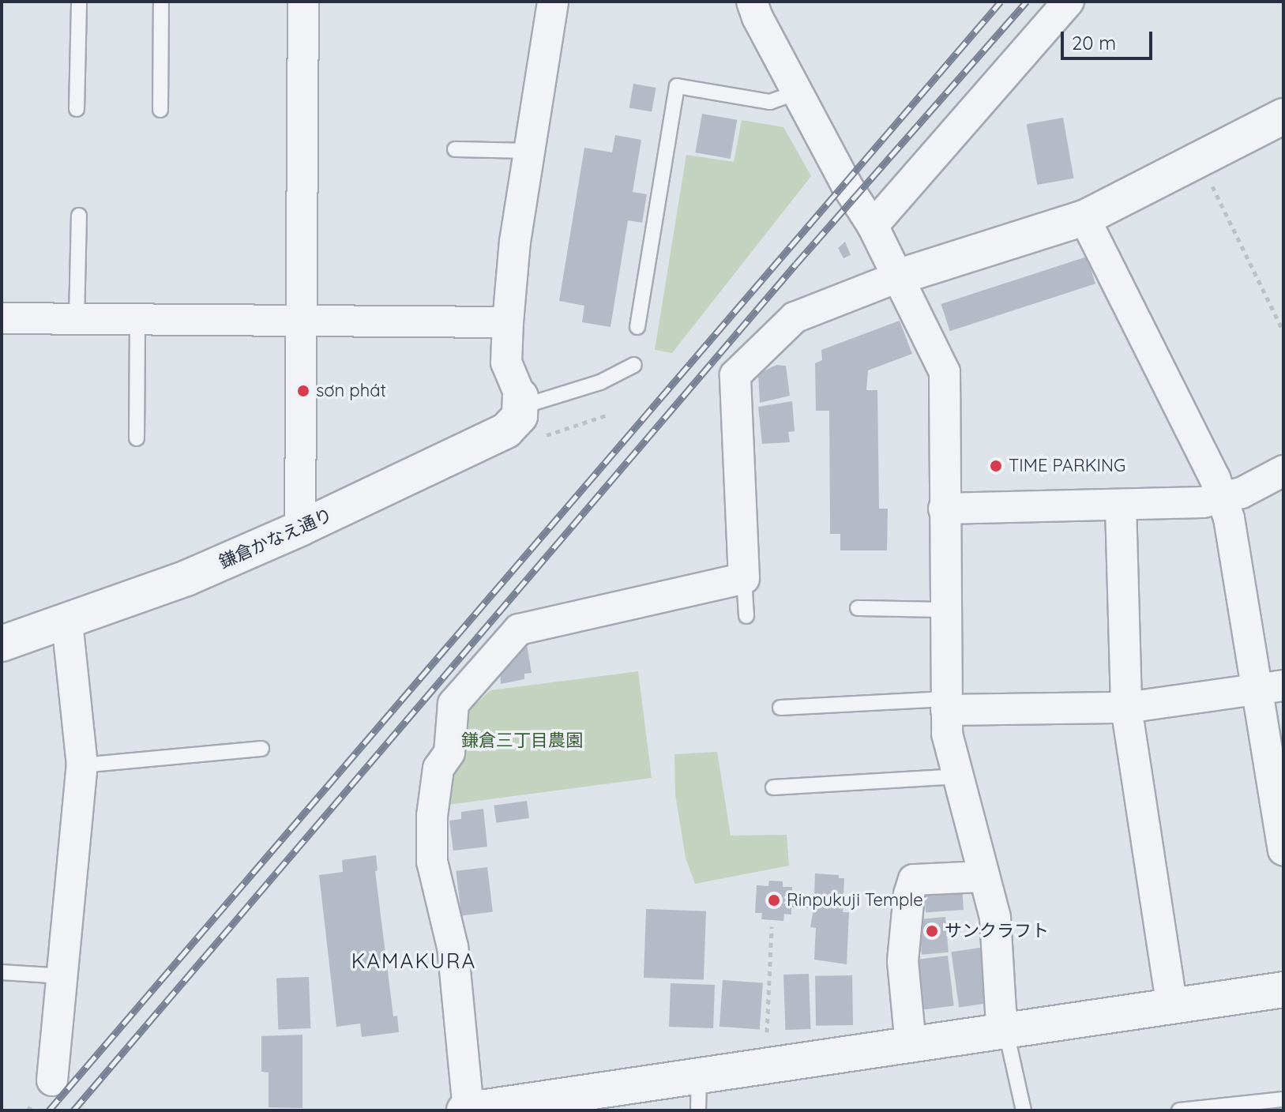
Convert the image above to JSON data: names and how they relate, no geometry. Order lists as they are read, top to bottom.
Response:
{
  "streets": {
    "street": ["鎌倉かなえ通り"]
  },
  "districts": ["KAMAKURA"],
  "parks": ["鎌倉三丁目農園"],
  "places": [
    "sơn phát",
    "TIME PARKING",
    "Rinpukuji Temple",
    "サンクラフト"
  ],
  "scale_bar": "20 m"
}
